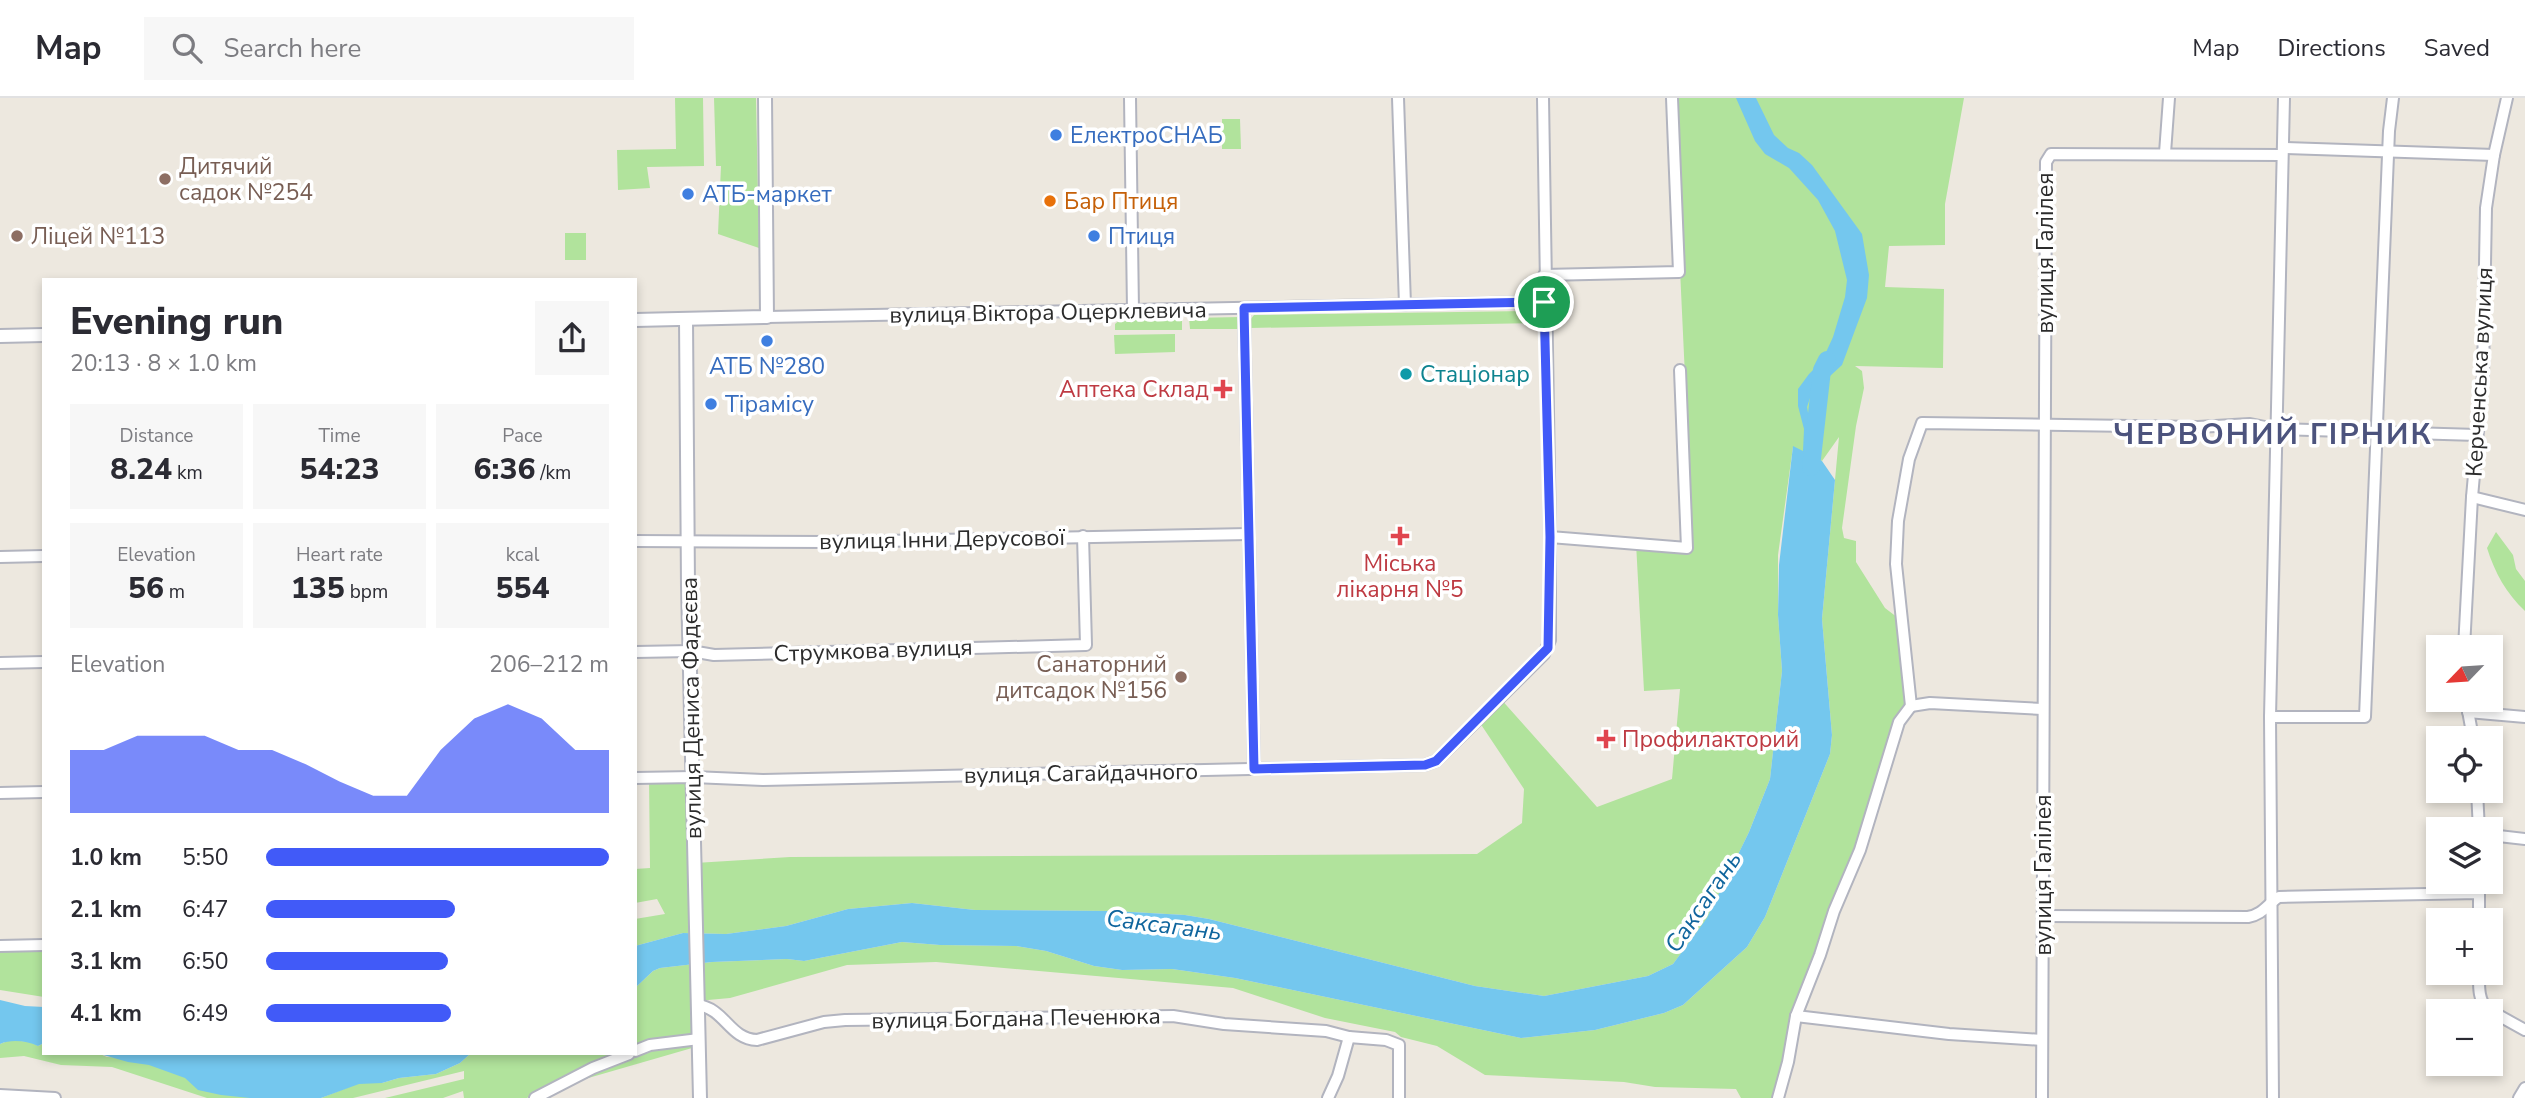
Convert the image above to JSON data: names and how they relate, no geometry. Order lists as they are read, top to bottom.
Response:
{
  "streets": {
    "street": [
      "вулиця Галілея",
      "вулиця Віктора Оцерклевича",
      "Керченська вулиця",
      "вулиця Інни Дерусової",
      "Струмкова вулиця",
      "вулиця Дениса Фадєєва",
      "вулиця Сагайдачного",
      "вулиця Богдана Печенюка"
    ]
  },
  "crossings": [
    ["вулиця Віктора Оцерклевича", "вулиця Дениса Фадєєва"],
    ["вулиця Віктора Оцерклевича", "вулиця Сагайдачного"],
    ["вулиця Інни Дерусової", "Струмкова вулиця"],
    ["вулиця Інни Дерусової", "вулиця Дениса Фадєєва"],
    ["Струмкова вулиця", "вулиця Дениса Фадєєва"],
    ["вулиця Дениса Фадєєва", "вулиця Сагайдачного"],
    ["вулиця Дениса Фадєєва", "вулиця Богдана Печенюка"]
  ],
  "districts": ["ЧЕРВОНИЙ ГІРНИК"],
  "water": ["Саксагань"],
  "places": {
    "other": [
      "ЕлектроСНАБ",
      "Дитячий садок №254",
      "АТБ-маркет",
      "Бар Птиця",
      "Ліцей №113",
      "Птиця",
      "АТБ №280",
      "Стаціонар",
      "Тірамісу",
      "Санаторний дитсадок №156"
    ],
    "health": ["Аптека Склад", "Міська лікарня №5", "Профилакторий"]
  },
  "north": "bottom left",
  "page": {
    "header": "Map",
    "search": "Search here",
    "nav": ["Map", "Directions", "Saved"],
    "heading": ["Evening run", "20:13 · 8 × 1.0 km"],
    "stats": [
      ["Distance", "8.24 km"],
      ["Time", "54:23"],
      ["Pace", "6:36 /km"],
      ["Elevation", "56 m"],
      ["Heart rate", "135 bpm"],
      ["kcal", "554"]
    ],
    "map_buttons": ["+", "−"],
    "chart": ["Elevation", "206–212 m"],
    "list": [
      {
        "name": "1.0 km",
        "note": "5:50"
      },
      {
        "name": "2.1 km",
        "note": "6:47"
      },
      {
        "name": "3.1 km",
        "note": "6:50"
      },
      {
        "name": "4.1 km",
        "note": "6:49"
      }
    ]
  }
}
